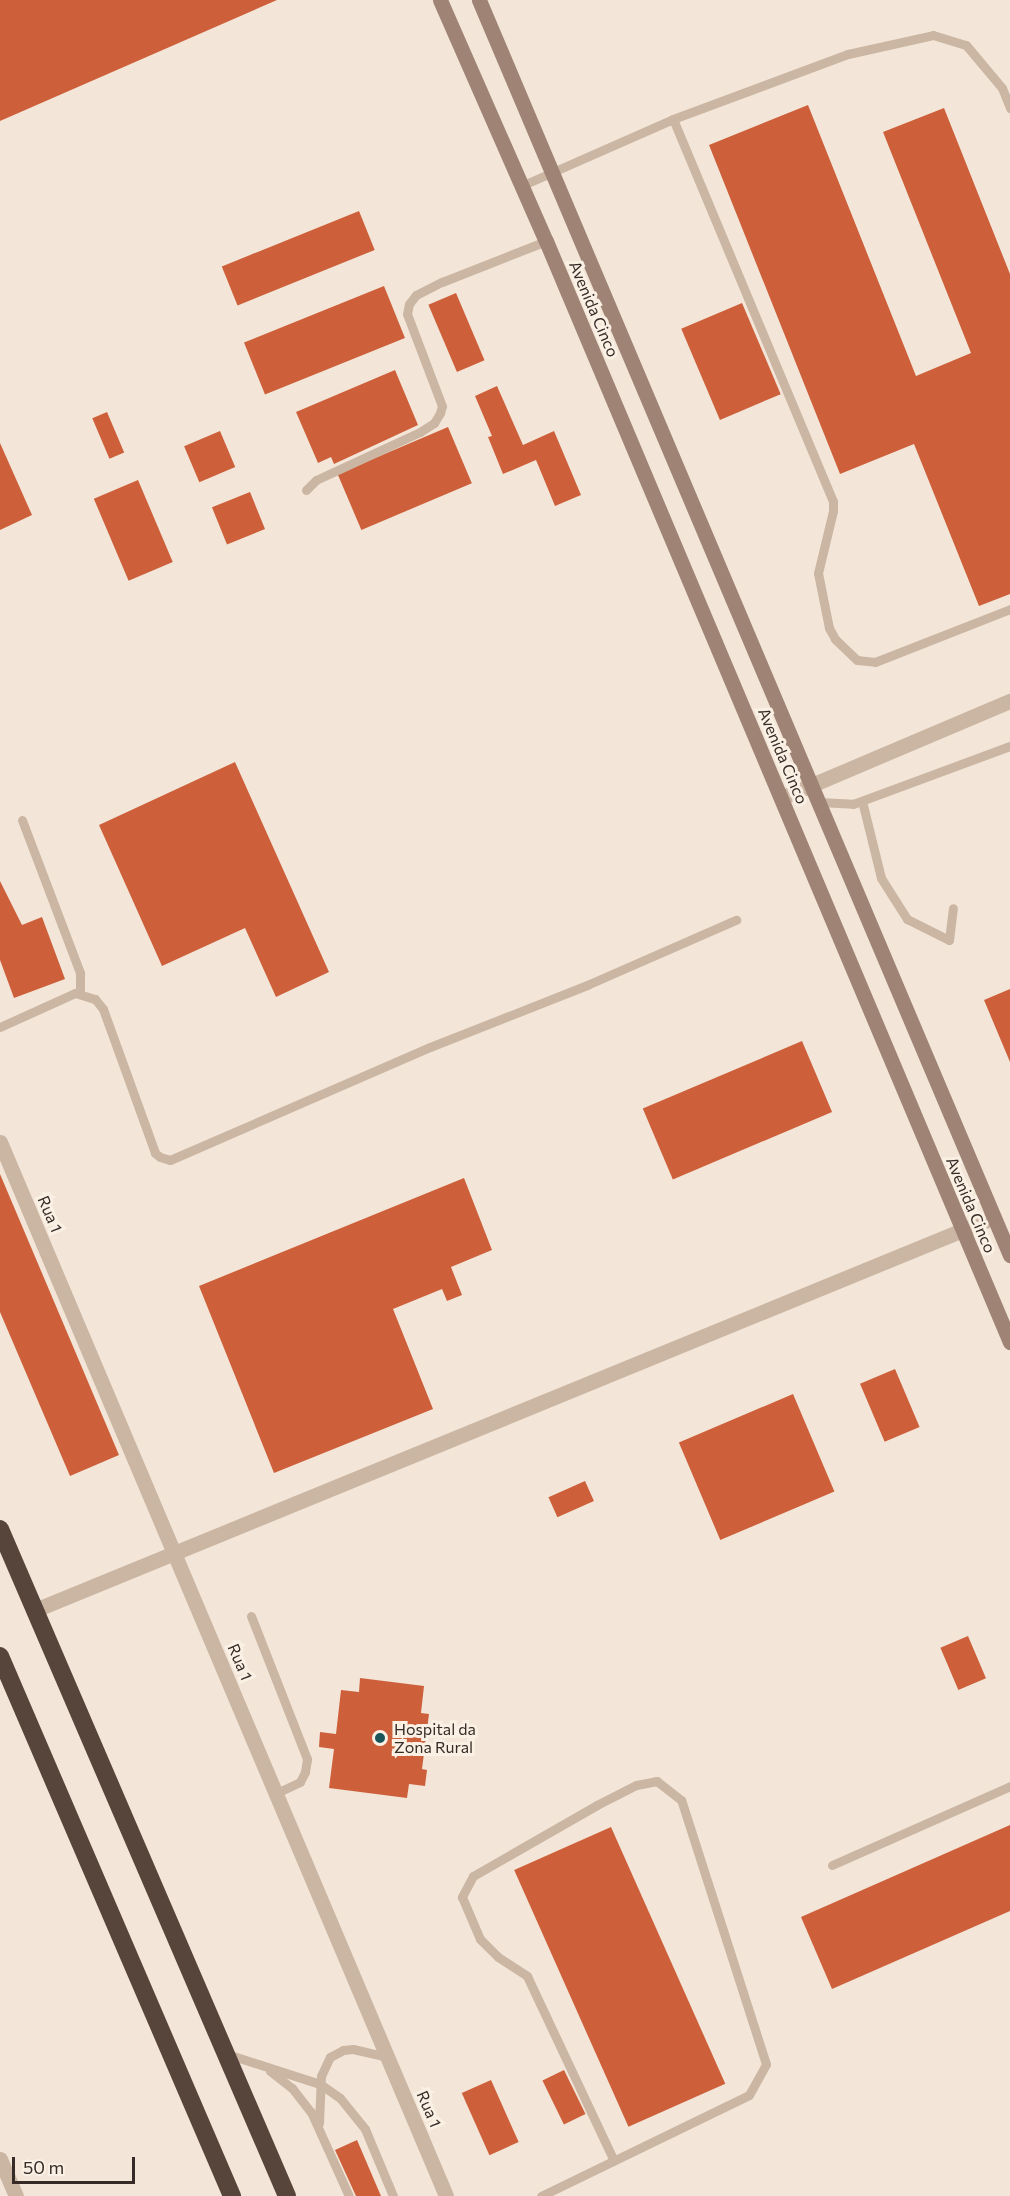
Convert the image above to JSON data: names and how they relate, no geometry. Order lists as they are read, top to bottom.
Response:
{
  "streets": {
    "street": ["Avenida Cinco", "Rua 1"]
  },
  "places": ["Hospital da Zona Rural"],
  "scale_bar": "50 m"
}
